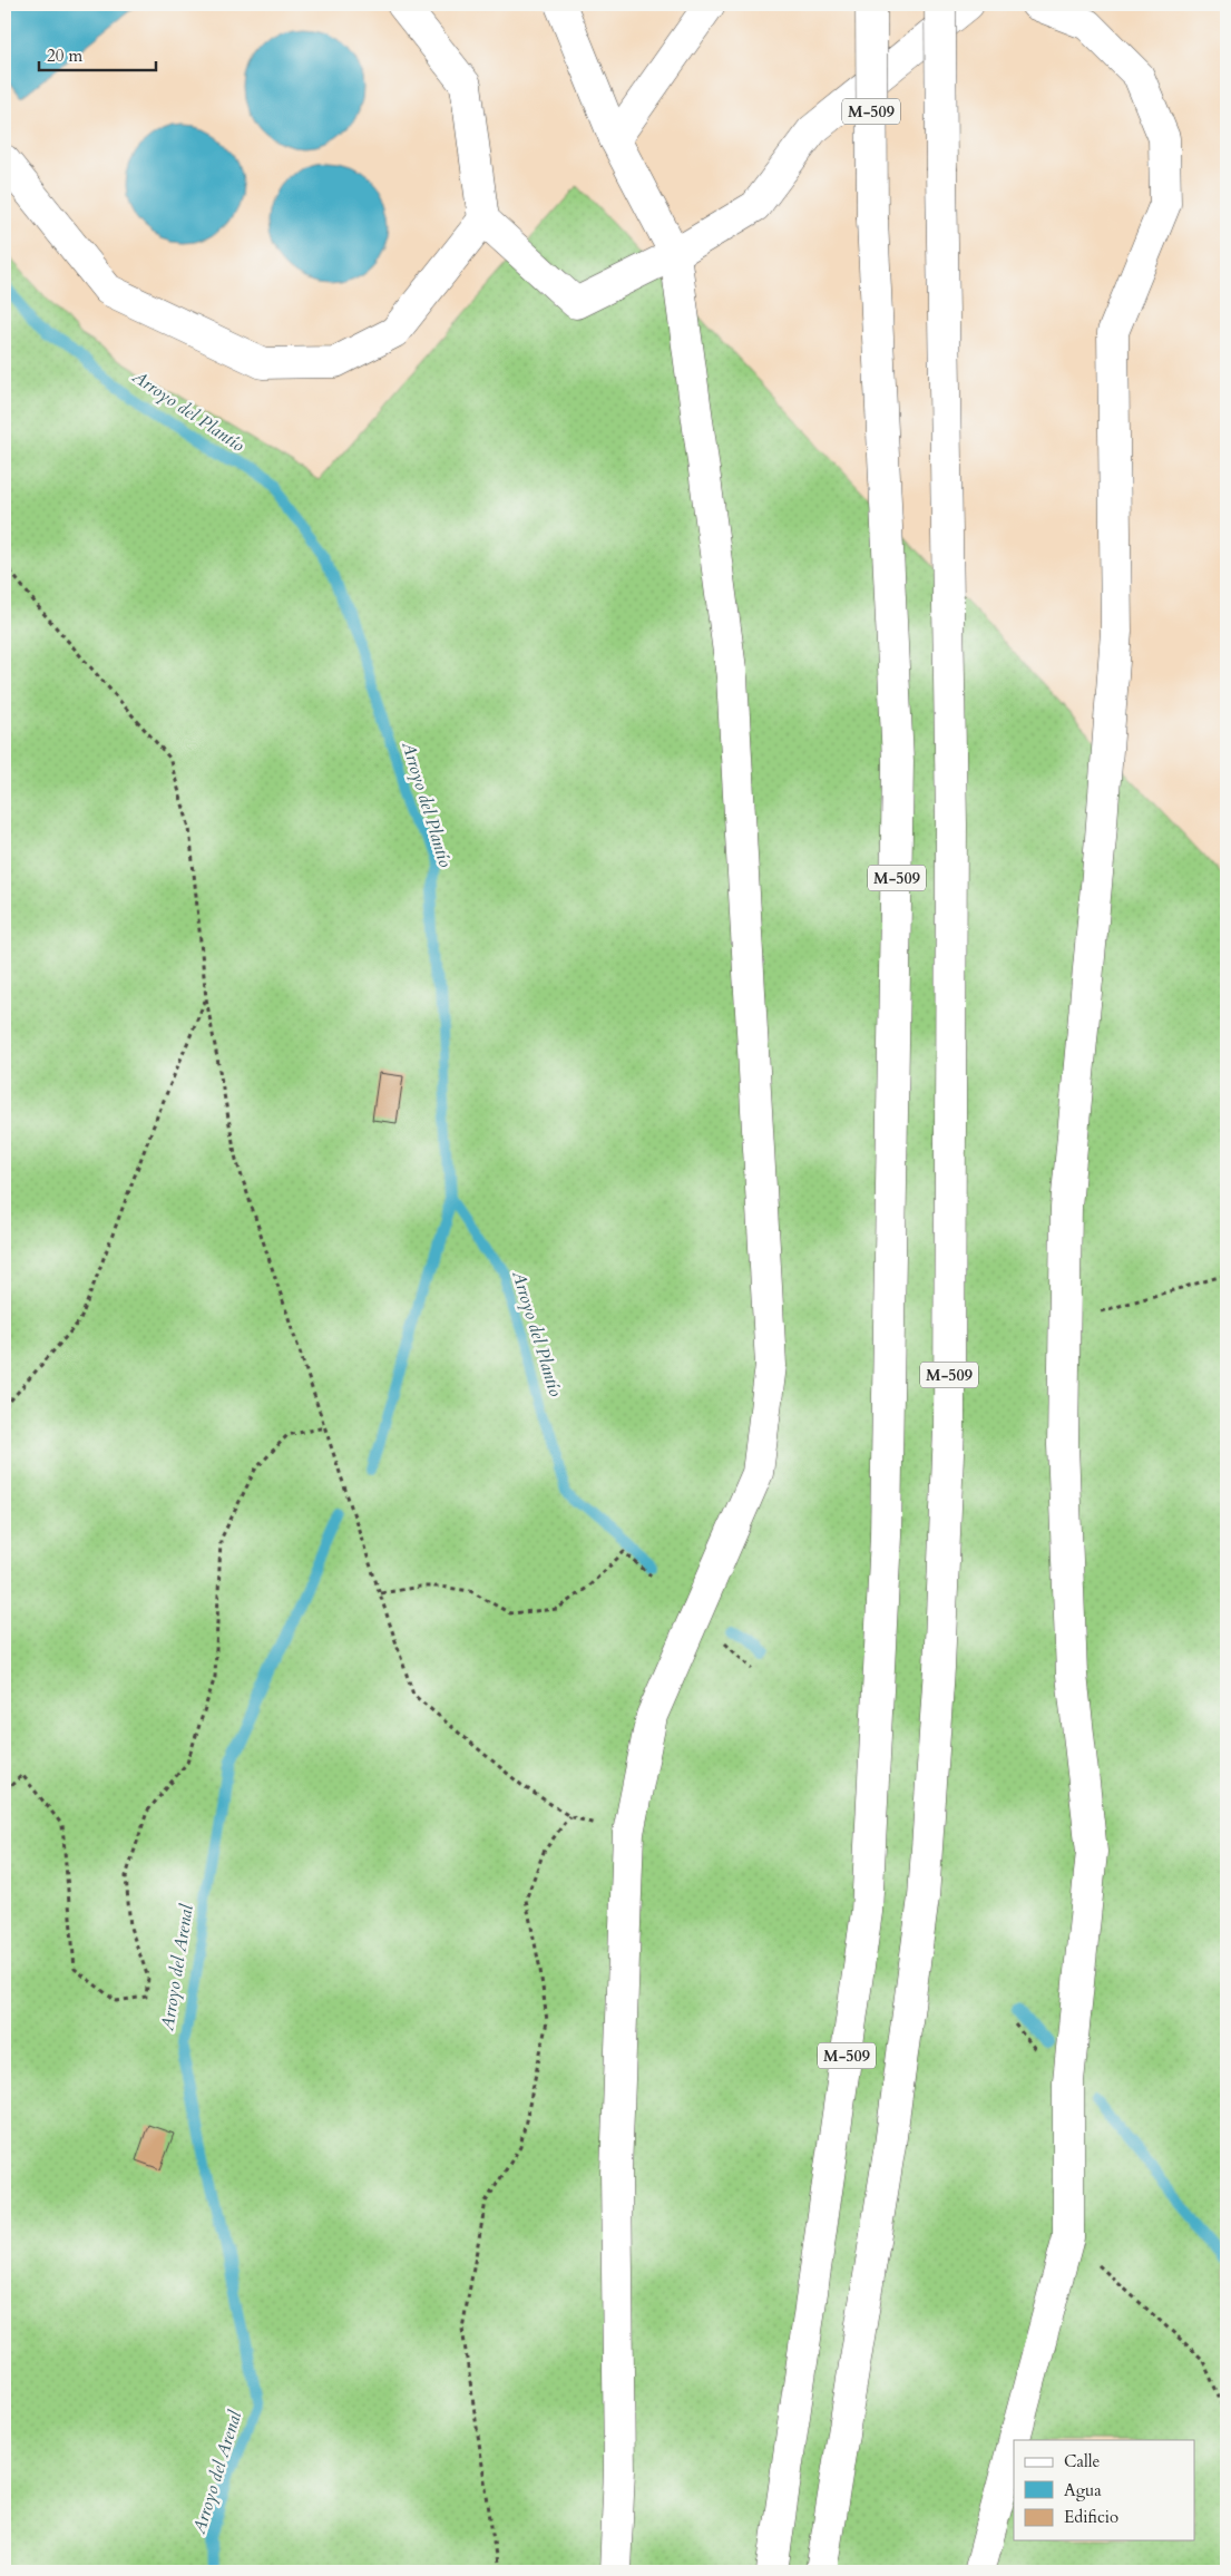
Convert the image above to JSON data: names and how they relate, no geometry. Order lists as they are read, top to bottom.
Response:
{
  "streets": {
    "main road": ["M-509"]
  },
  "water": ["Arroyo del Plantío", "Arroyo del Arenal"],
  "legend": ["Calle", "Agua", "Edificio"],
  "scale_bar": "20 m"
}
